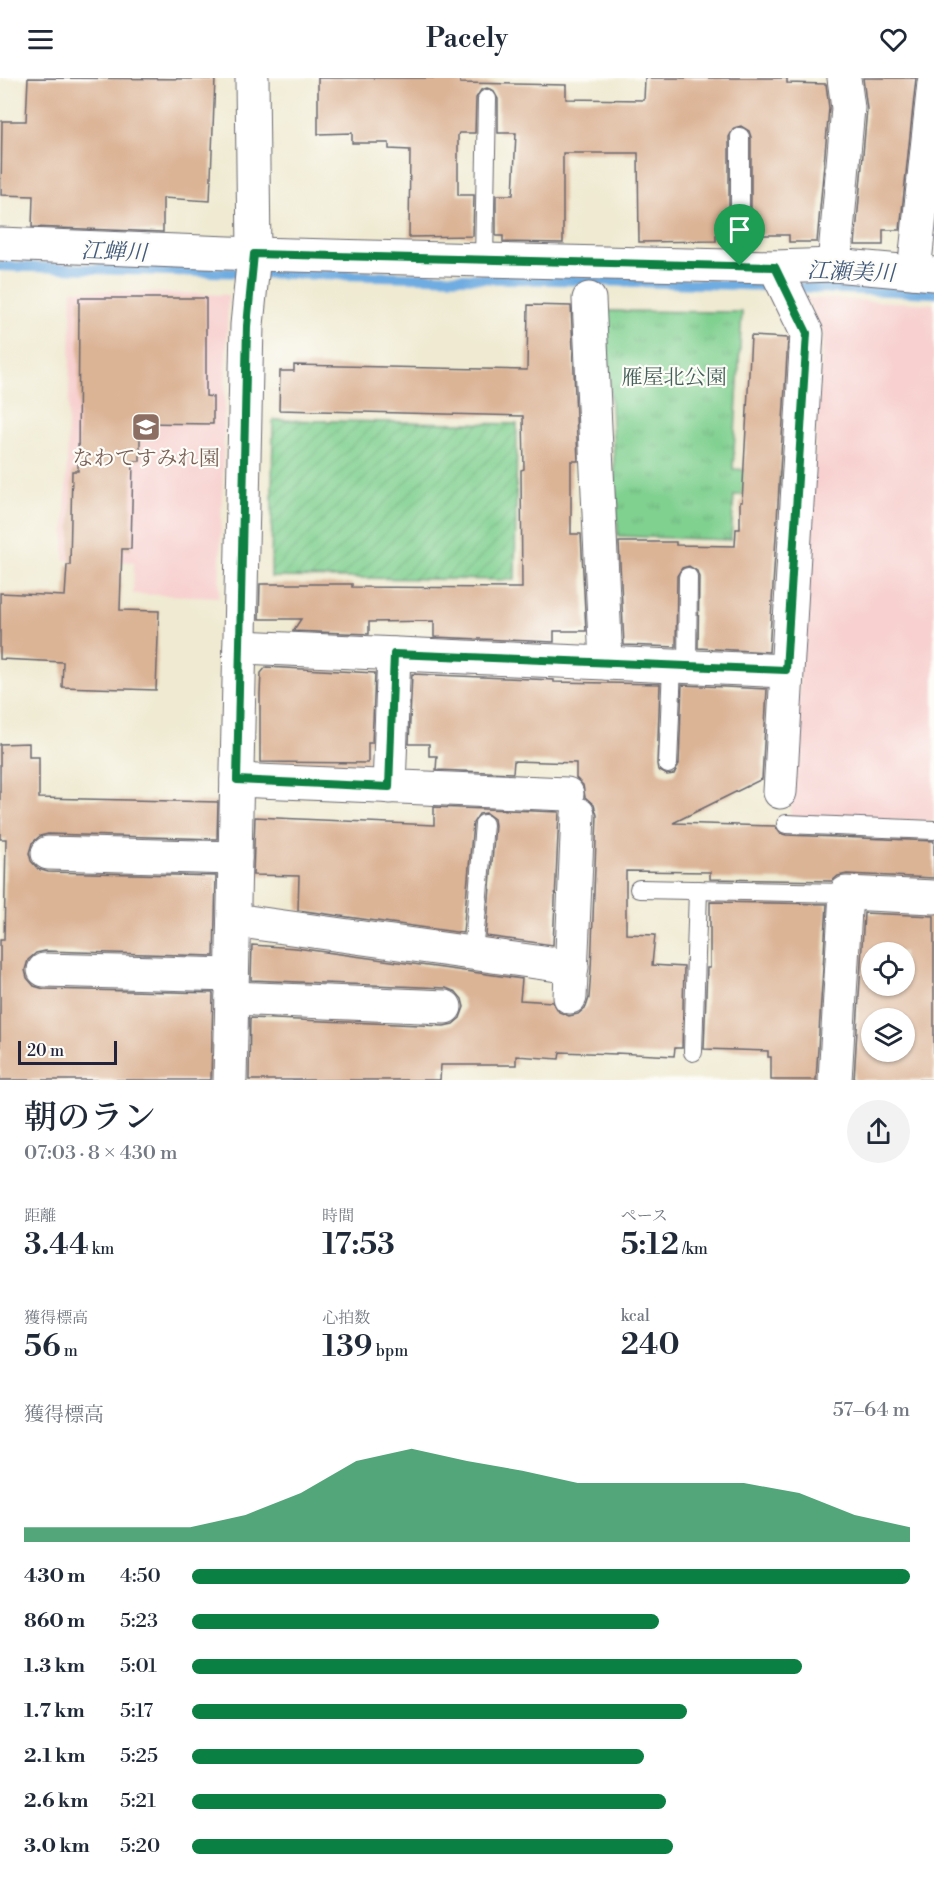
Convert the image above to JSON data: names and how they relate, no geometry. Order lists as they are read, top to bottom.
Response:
{
  "water": ["江蝉川", "江瀬美川"],
  "parks": ["雁屋北公園"],
  "places": {
    "school or university": ["なわてすみれ園"]
  },
  "scale_bar": "20 m",
  "page": {
    "header": "Pacely",
    "scale": "20 m",
    "heading": ["朝のラン", "07:03 · 8 × 430 m"],
    "stats": [
      ["距離", "3.44 km"],
      ["時間", "17:53"],
      ["ペース", "5:12 /km"],
      ["獲得標高", "56 m"],
      ["心拍数", "139 bpm"],
      ["kcal", "240"]
    ],
    "chart": ["獲得標高", "57–64 m"],
    "list": [
      {
        "name": "430 m",
        "note": "4:50"
      },
      {
        "name": "860 m",
        "note": "5:23"
      },
      {
        "name": "1.3 km",
        "note": "5:01"
      },
      {
        "name": "1.7 km",
        "note": "5:17"
      },
      {
        "name": "2.1 km",
        "note": "5:25"
      },
      {
        "name": "2.6 km",
        "note": "5:21"
      },
      {
        "name": "3.0 km",
        "note": "5:20"
      }
    ]
  }
}
